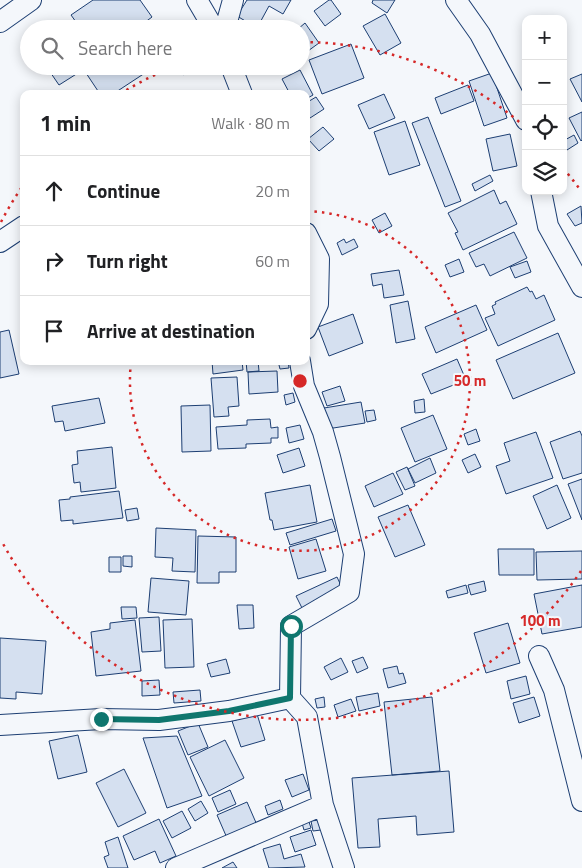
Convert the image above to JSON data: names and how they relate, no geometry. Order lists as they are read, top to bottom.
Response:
{
  "page": {
    "map_buttons": ["+", "−"],
    "search": "Search here",
    "heading": ["1 min", "Walk · 80 m"],
    "list": [
      ["Continue", "20 m"],
      ["Turn right", "60 m"],
      "Arrive at destination"
    ]
  },
  "rings": ["50 m", "100 m"]
}
